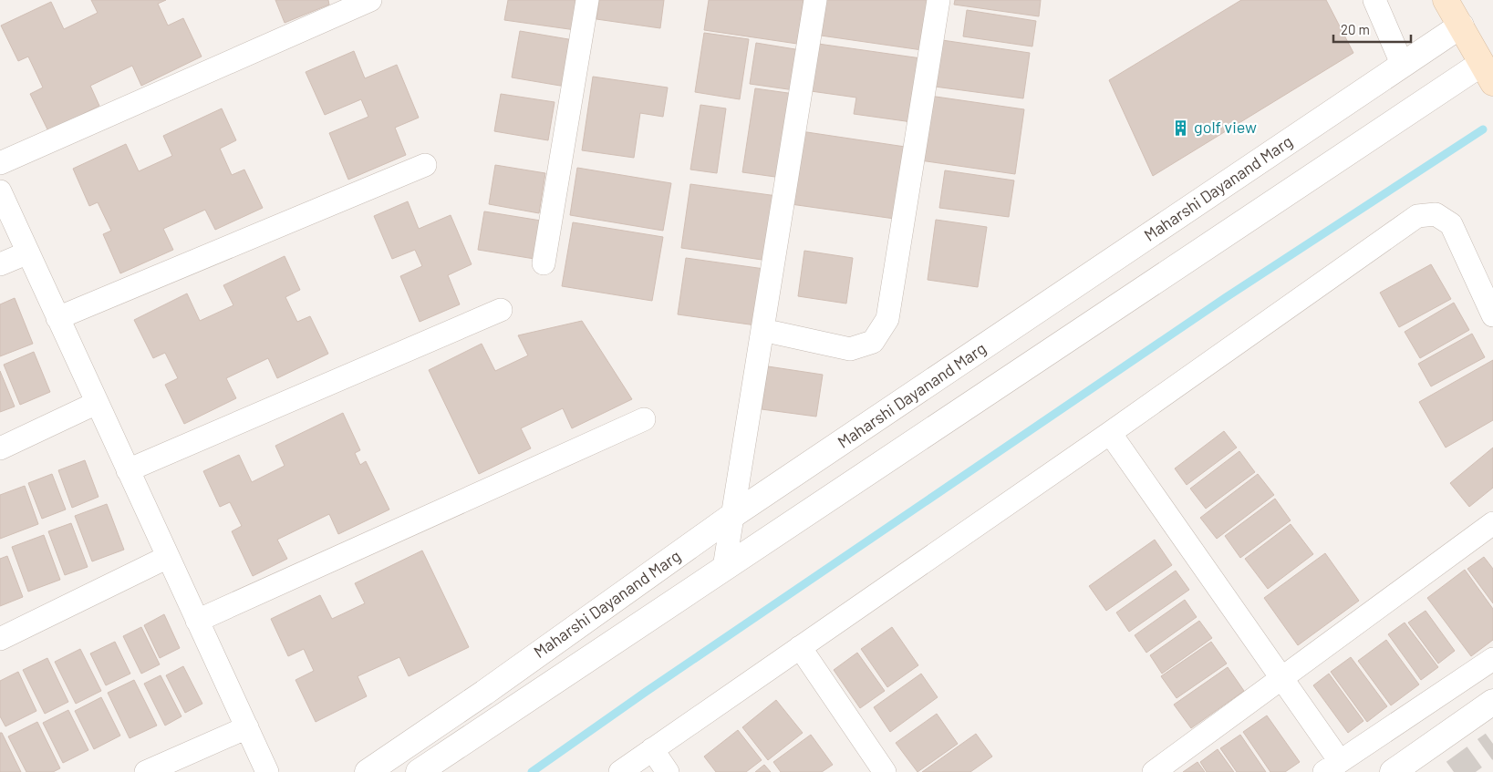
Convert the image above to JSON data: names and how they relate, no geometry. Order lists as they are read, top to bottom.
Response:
{
  "streets": {
    "street": ["Maharshi Dayanand Marg"]
  },
  "places": {
    "building": ["golf view"]
  },
  "scale_bar": "20 m"
}
